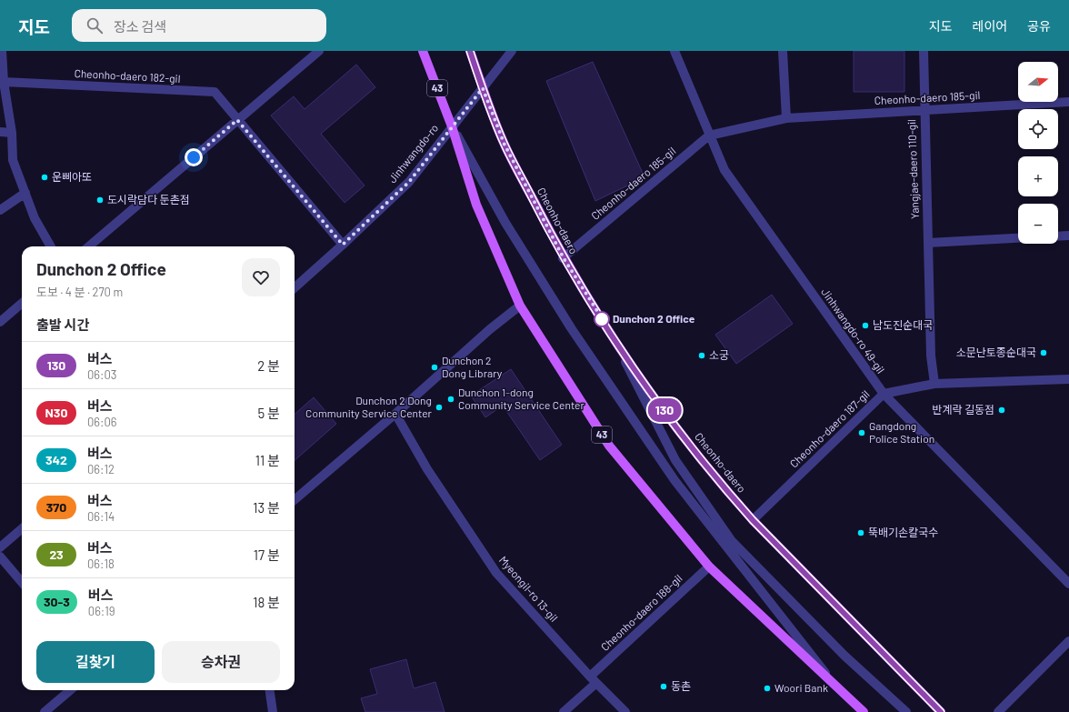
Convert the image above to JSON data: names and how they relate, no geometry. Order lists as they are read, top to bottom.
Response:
{
  "streets": {
    "main road": ["43", "Cheonho-daero"],
    "street": [
      "Cheonho-daero 182-gil",
      "Cheonho-daero 185-gil",
      "Jinhwangdo-ro",
      "Yangjae-daero 110-gil",
      "Jinhwangdo-ro 49-gil",
      "Cheonho-daero 187-gil",
      "Myeongil-ro 13-gil",
      "Cheonho-daero 188-gil"
    ]
  },
  "crossings": [
    ["Cheonho-daero 182-gil", "Jinhwangdo-ro"],
    ["43", "Jinhwangdo-ro"],
    ["43", "Cheonho-daero 188-gil"],
    ["Cheonho-daero 185-gil", "Yangjae-daero 110-gil"],
    ["Cheonho-daero 185-gil", "Cheonho-daero"],
    ["Cheonho-daero 185-gil", "Jinhwangdo-ro 49-gil"],
    ["Jinhwangdo-ro", "Cheonho-daero"],
    ["Yangjae-daero 110-gil", "Cheonho-daero 187-gil"],
    ["Cheonho-daero", "Cheonho-daero 187-gil"],
    ["Jinhwangdo-ro 49-gil", "Cheonho-daero 187-gil"],
    ["Myeongil-ro 13-gil", "Cheonho-daero 188-gil"]
  ],
  "places": [
    "운삐아또",
    "도시락담다 둔촌점",
    "Dunchon 2 Office",
    "남도진순대국",
    "소문난토종순대국",
    "소궁",
    "Dunchon 2 Dong Library",
    "Dunchon 1-dong Community Service Center",
    "Dunchon 2 Dong Community Service Center",
    "반계락 길동점",
    "Gangdong Police Station",
    "뚝배기손칼국수",
    "동촌",
    "Woori Bank"
  ],
  "lines": ["bus line 130"],
  "north": "right",
  "page": {
    "header": "지도",
    "search": "장소 검색",
    "nav": ["지도", "레이어", "공유"],
    "on_map": "130",
    "map_buttons": ["+", "−"],
    "heading": [
      ["Dunchon 2 Office", "도보 · 4 분 · 270 m"],
      "출발 시간"
    ],
    "list": [
      {
        "mark": "130",
        "name": "버스",
        "note": "06:03",
        "value": "2 분"
      },
      {
        "mark": "N30",
        "name": "버스",
        "note": "06:06",
        "value": "5 분"
      },
      {
        "mark": "342",
        "name": "버스",
        "note": "06:12",
        "value": "11 분"
      },
      {
        "mark": "370",
        "name": "버스",
        "note": "06:14",
        "value": "13 분"
      },
      {
        "mark": "23",
        "name": "버스",
        "note": "06:18",
        "value": "17 분"
      },
      {
        "mark": "30-3",
        "name": "버스",
        "note": "06:19",
        "value": "18 분"
      }
    ],
    "buttons": ["길찾기", "승차권"]
  }
}
